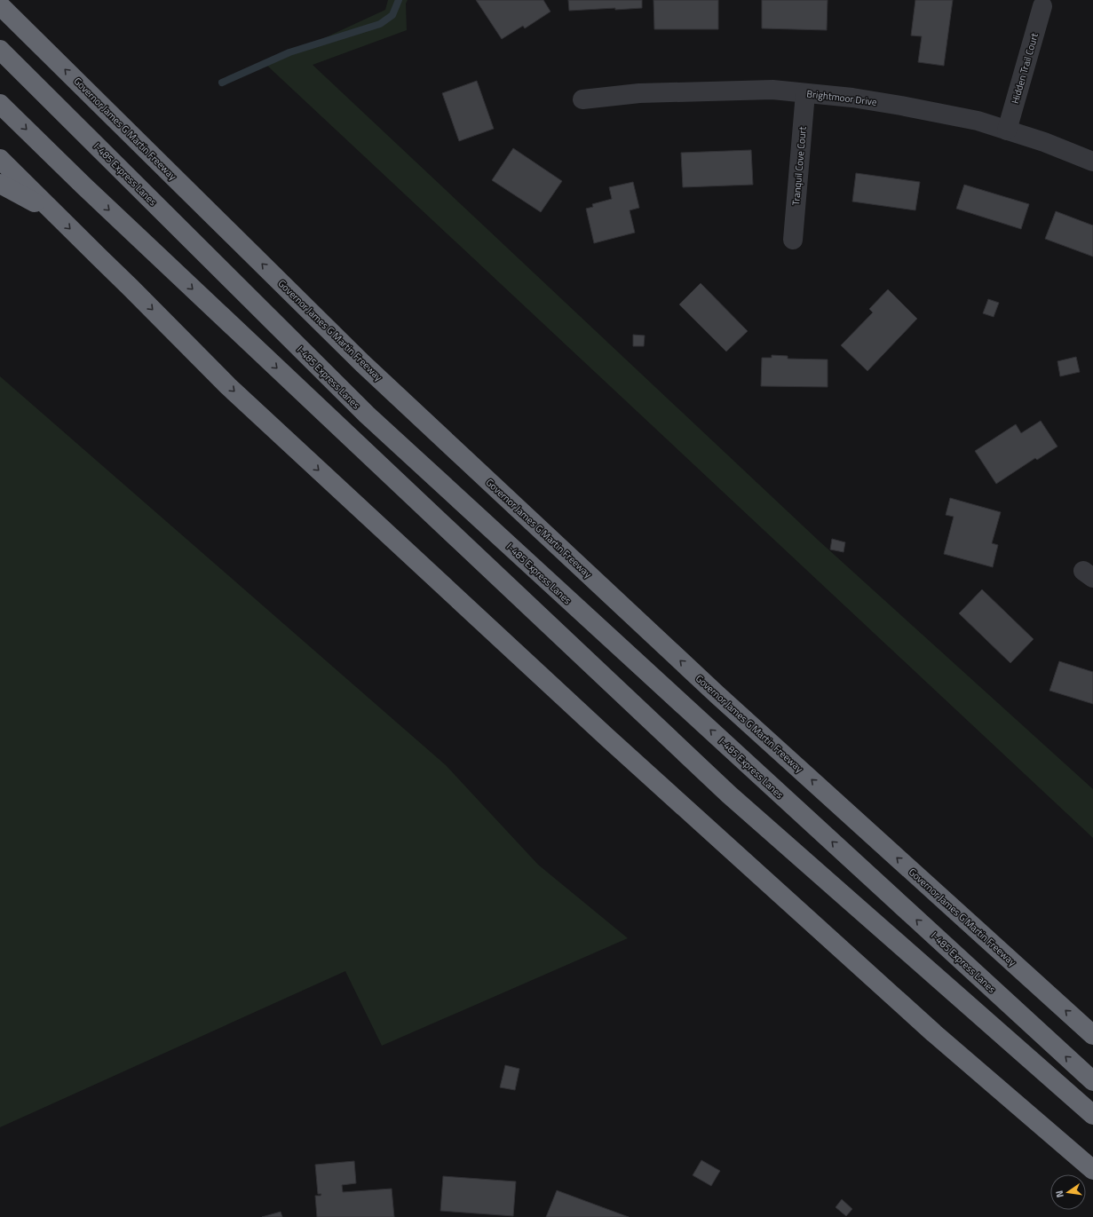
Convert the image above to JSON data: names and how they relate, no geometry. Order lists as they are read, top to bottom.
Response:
{
  "streets": {
    "highway": ["Governor James G Martin Freeway", "I-485 Express Lanes"],
    "street": ["Hidden Trail Court", "Brightmoor Drive", "Tranquil Cove Court"]
  },
  "crossings": [
    ["Hidden Trail Court", "Brightmoor Drive"],
    ["Brightmoor Drive", "Tranquil Cove Court"]
  ],
  "north": "left"
}
